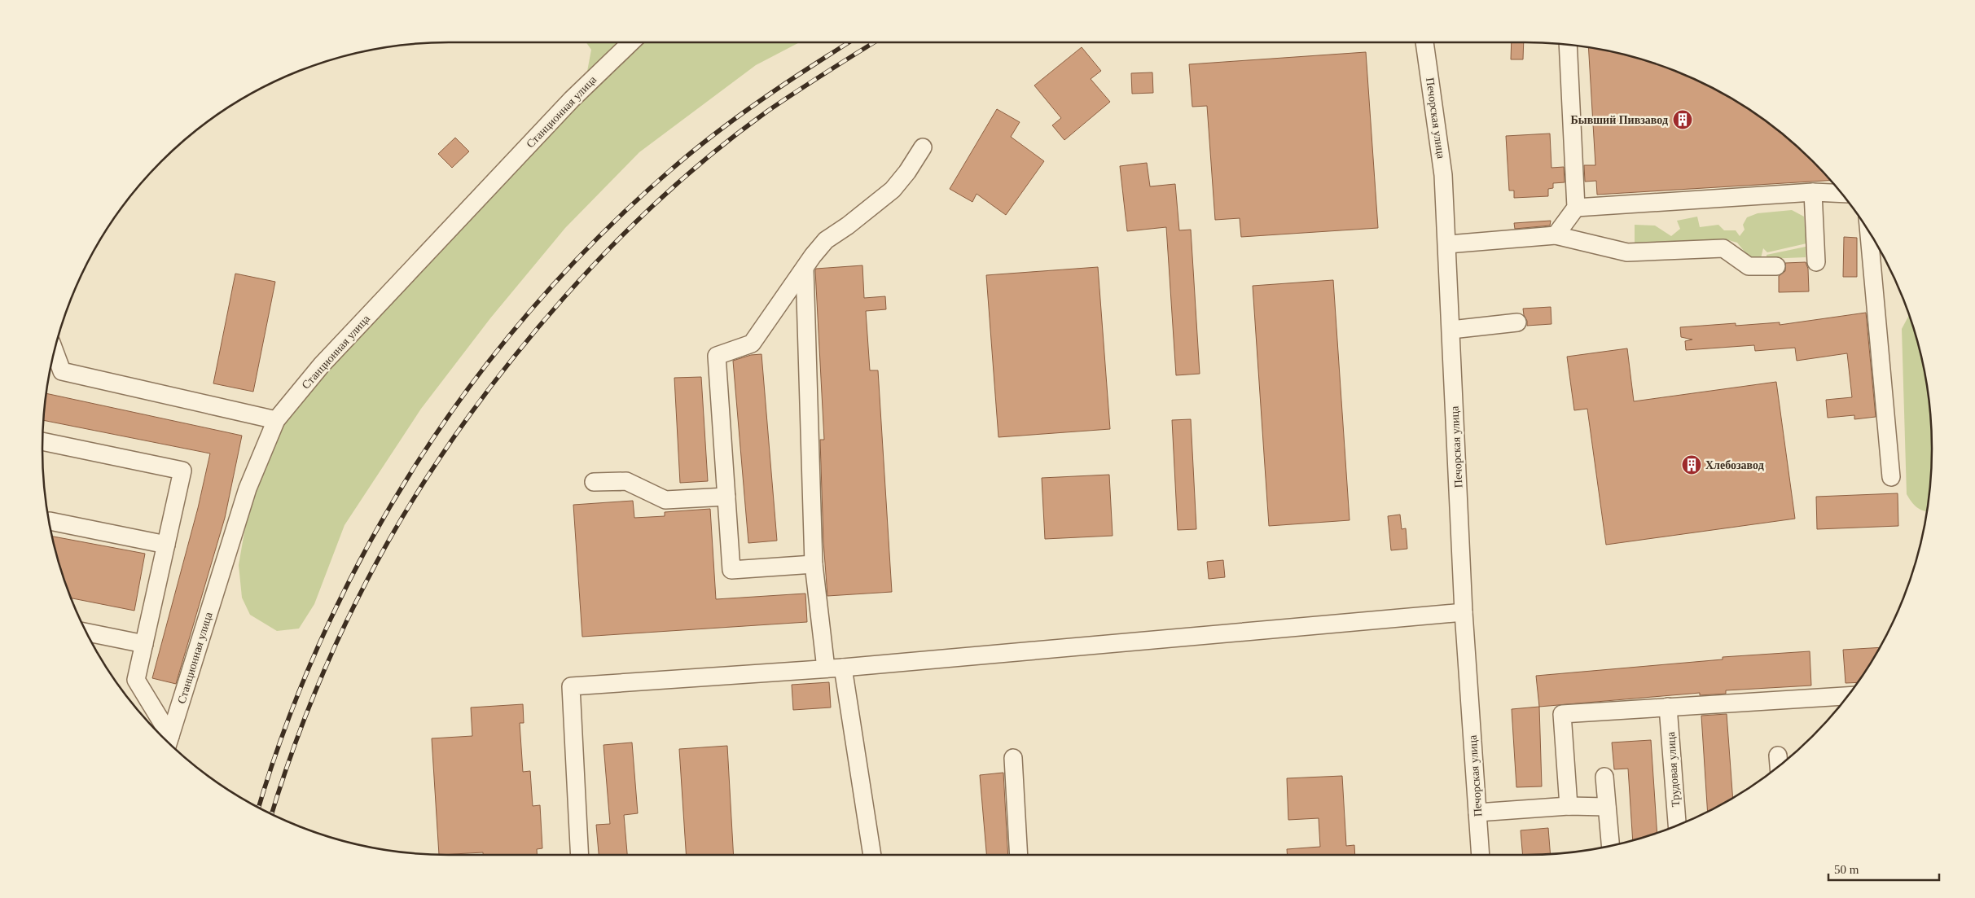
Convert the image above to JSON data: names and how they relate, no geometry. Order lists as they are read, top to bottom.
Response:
{
  "streets": {
    "street": ["Станционная улица", "Печорская улица", "Трудовая улица"]
  },
  "places": {
    "building": ["Бывший Пивзавод", "Хлебозавод"]
  },
  "scale_bar": "50 m"
}
